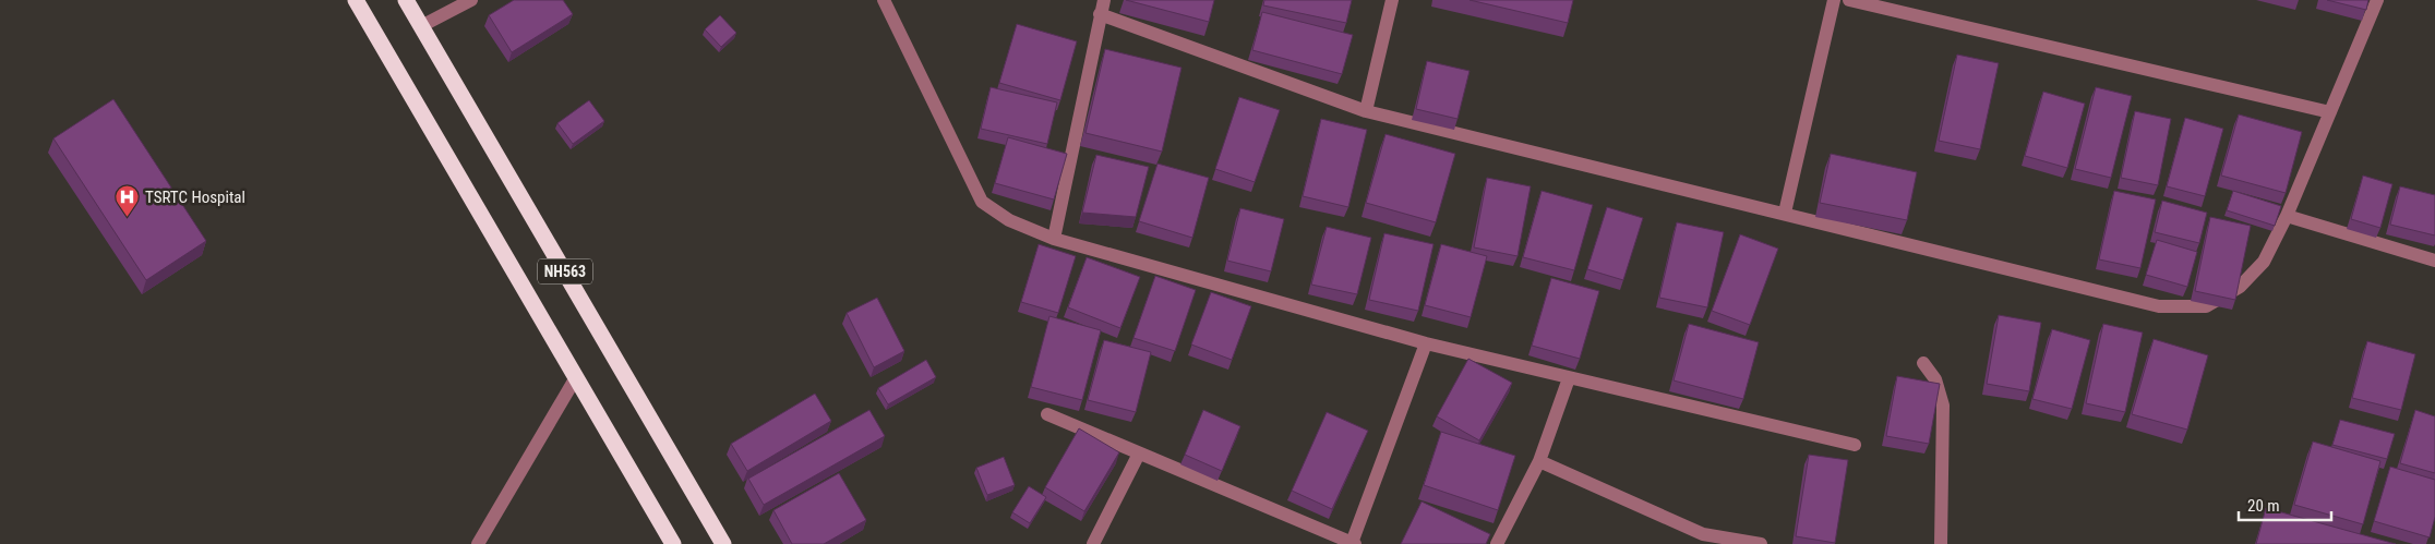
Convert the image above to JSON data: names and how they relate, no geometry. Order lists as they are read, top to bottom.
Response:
{
  "streets": {
    "highway": ["NH563"]
  },
  "places": {
    "hospital": ["TSRTC Hospital"]
  },
  "scale_bar": "20 m"
}
